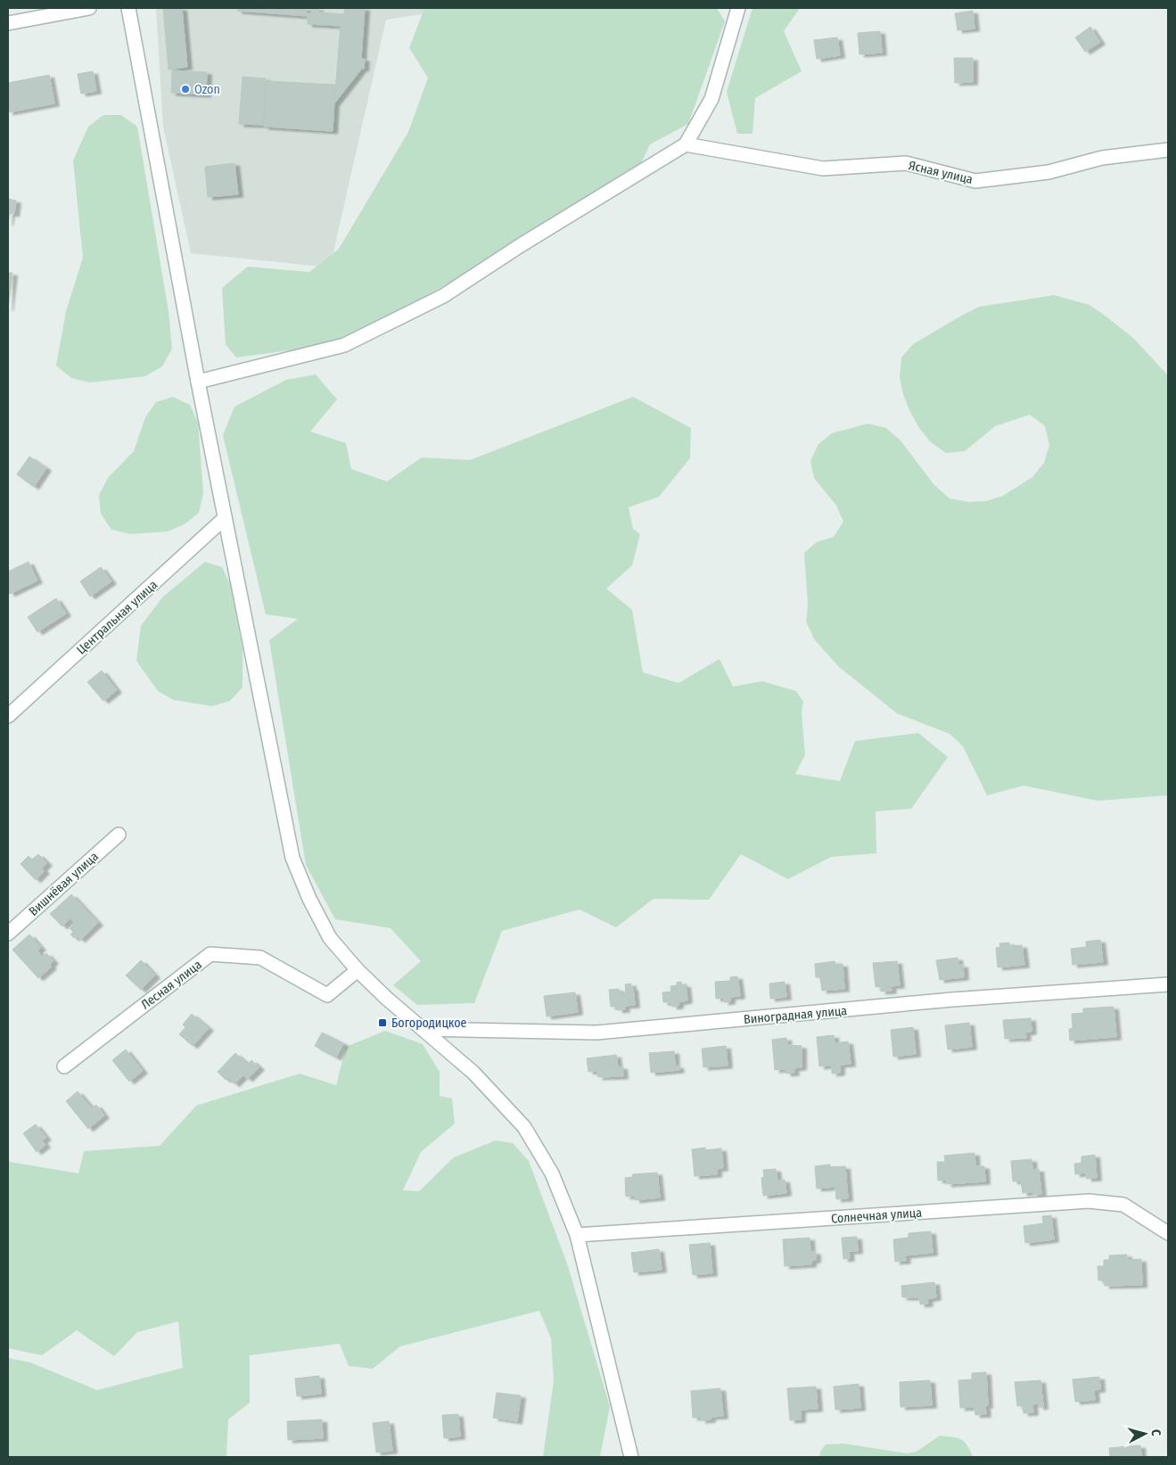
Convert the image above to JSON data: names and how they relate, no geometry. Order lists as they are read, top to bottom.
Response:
{
  "streets": {
    "street": [
      "Ясная улица",
      "Центральная улица",
      "Вишнёвая улица",
      "Лесная улица",
      "Виноградная улица",
      "Солнечная улица"
    ]
  },
  "places": {
    "other": ["Ozon"],
    "transit": ["Богородицкое"]
  },
  "north": "right"
}
